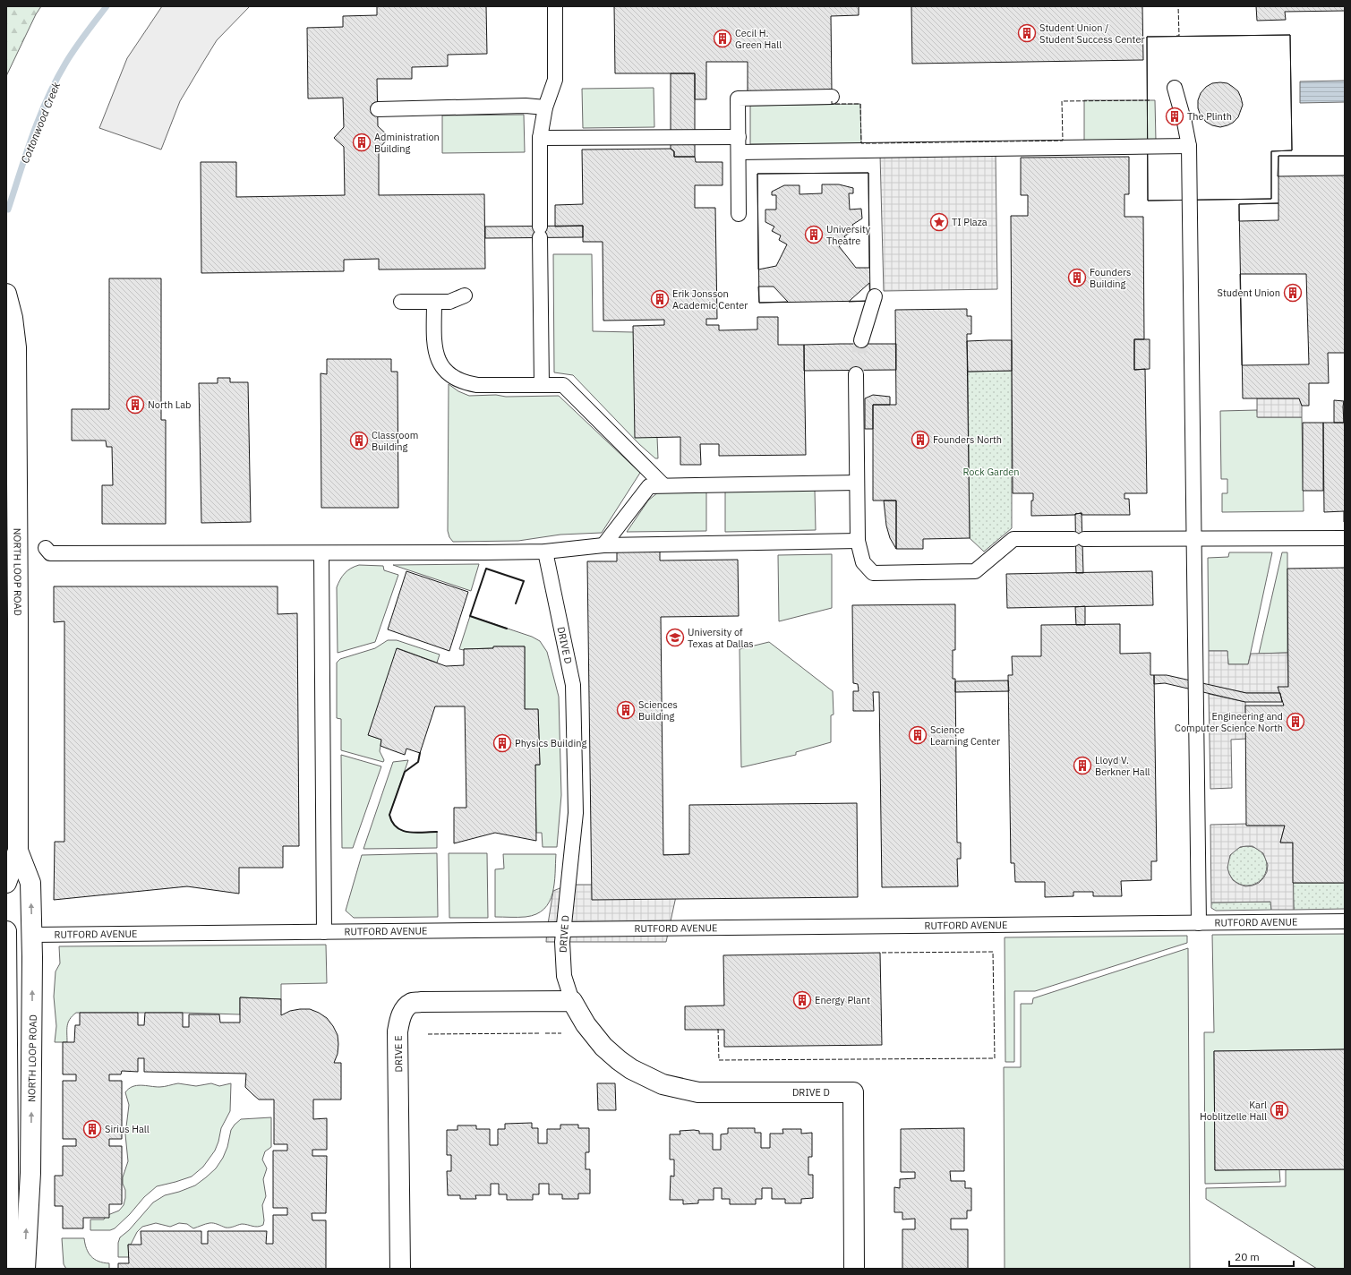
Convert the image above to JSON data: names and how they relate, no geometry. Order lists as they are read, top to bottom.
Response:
{
  "streets": {
    "street": [
      "NORTH LOOP ROAD",
      "DRIVE D",
      "RUTFORD AVENUE",
      "DRIVE E"
    ]
  },
  "crossings": [
    ["NORTH LOOP ROAD", "RUTFORD AVENUE"],
    ["DRIVE D", "RUTFORD AVENUE"],
    ["DRIVE D", "DRIVE E"]
  ],
  "water": ["Cottonwood Creek"],
  "parks": ["Rock Garden"],
  "places": {
    "building": [
      "Student Union / Student Success Center",
      "Cecil H. Green Hall",
      "The Plinth",
      "Administration Building",
      "University Theatre",
      "Founders Building",
      "Student Union",
      "Erik Jonsson Academic Center",
      "North Lab",
      "Founders North",
      "Classroom Building",
      "Sciences Building",
      "Engineering and Computer Science North",
      "Science Learning Center",
      "Physics Building",
      "Lloyd V. Berkner Hall",
      "Energy Plant",
      "Karl Hoblitzelle Hall",
      "Sirius Hall"
    ],
    "place": ["TI Plaza"],
    "school or university": ["University of Texas at Dallas"]
  },
  "scale_bar": "20 m"
}
